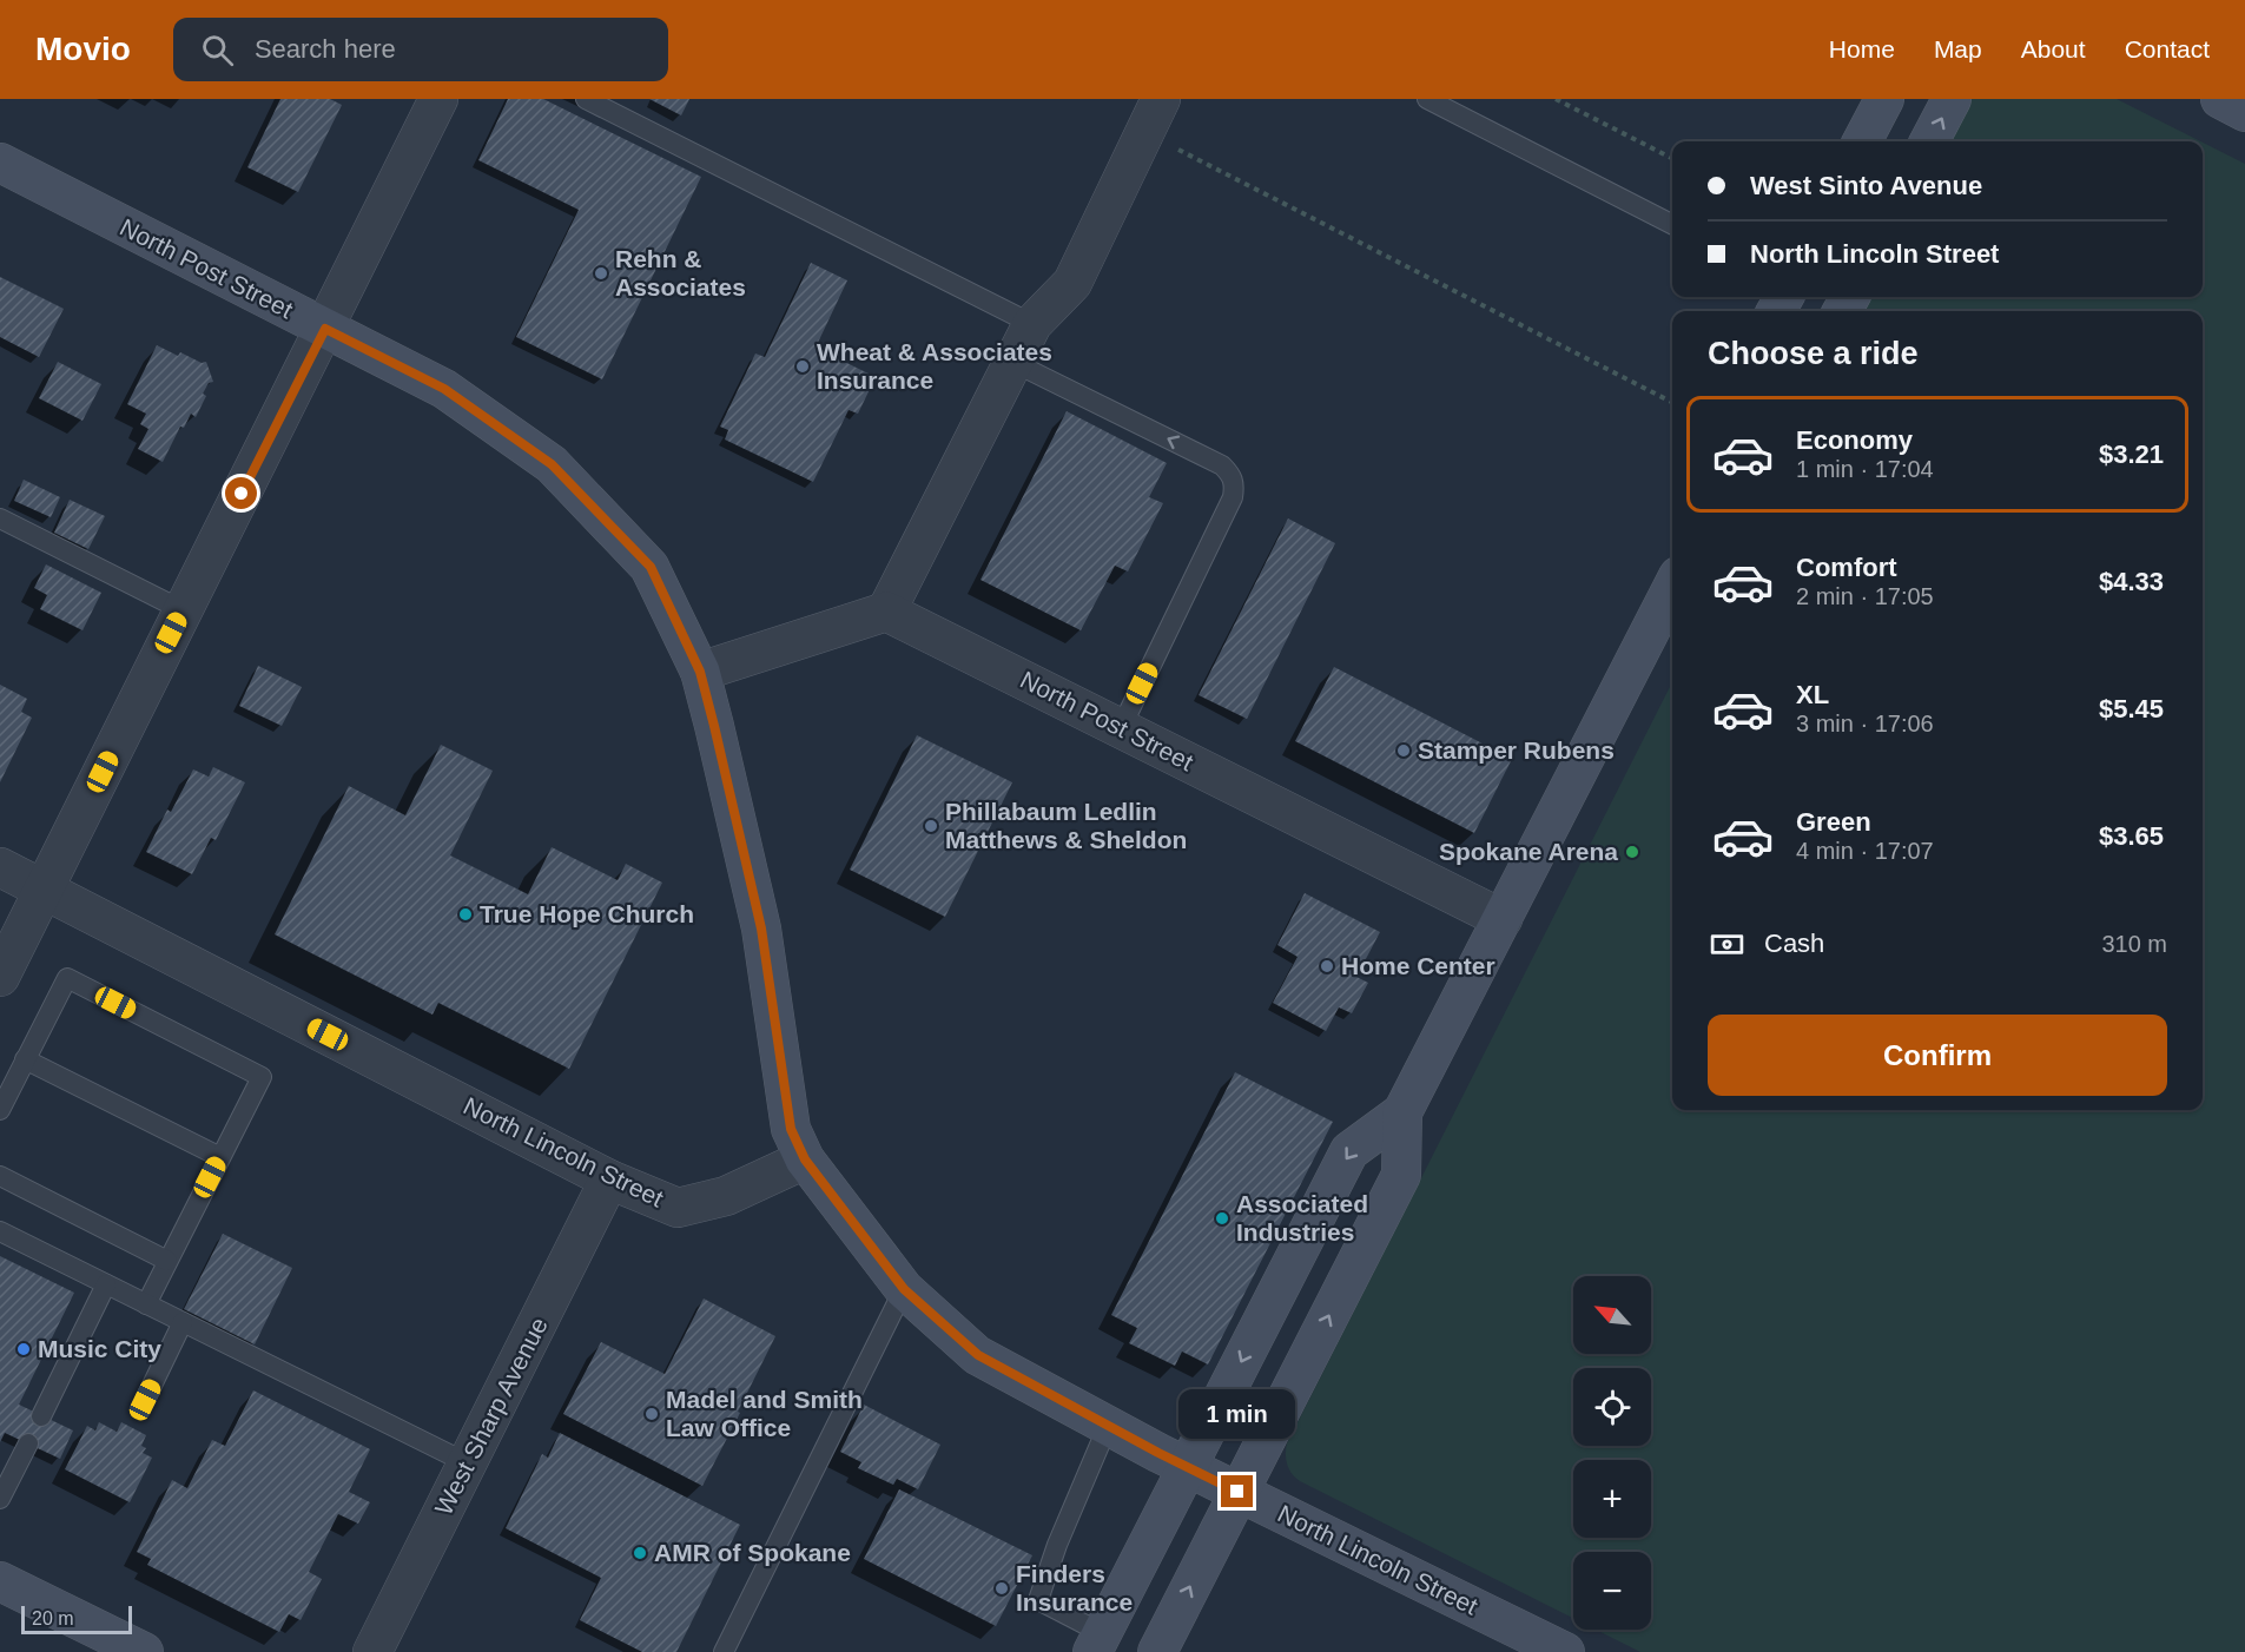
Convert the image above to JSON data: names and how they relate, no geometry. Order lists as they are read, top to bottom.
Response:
{
  "streets": {
    "street": ["North Post Street", "North Lincoln Street", "West Sharp Avenue"]
  },
  "crossings": [
    ["North Post Street", "North Lincoln Street"],
    ["North Lincoln Street", "West Sharp Avenue"]
  ],
  "places": [
    "Rehn & Associates",
    "Wheat & Associates Insurance",
    "Stamper Rubens",
    "Phillabaum Ledlin Matthews & Sheldon",
    "Spokane Arena",
    "True Hope Church",
    "Home Center",
    "Associated Industries",
    "Music City",
    "Madel and Smith Law Office",
    "AMR of Spokane",
    "Finders Insurance"
  ],
  "scale_bar": "20 m",
  "north": "top left",
  "page": {
    "header": "Movio",
    "search": "Search here",
    "nav": [
      "Home",
      "Map",
      "About",
      "Contact"
    ],
    "banner": ["West Sinto Avenue", "North Lincoln Street"],
    "heading": "Choose a ride",
    "list": [
      {
        "name": "Economy",
        "note": "1 min · 17:04",
        "value": "$3.21"
      },
      {
        "name": "Comfort",
        "note": "2 min · 17:05",
        "value": "$4.33"
      },
      {
        "name": "XL",
        "note": "3 min · 17:06",
        "value": "$5.45"
      },
      {
        "name": "Green",
        "note": "4 min · 17:07",
        "value": "$3.65"
      }
    ],
    "pay": ["Cash", "310 m"],
    "buttons": "Confirm",
    "map_buttons": ["+", "−"],
    "bubble": "1 min",
    "scale": "20 m"
  }
}
